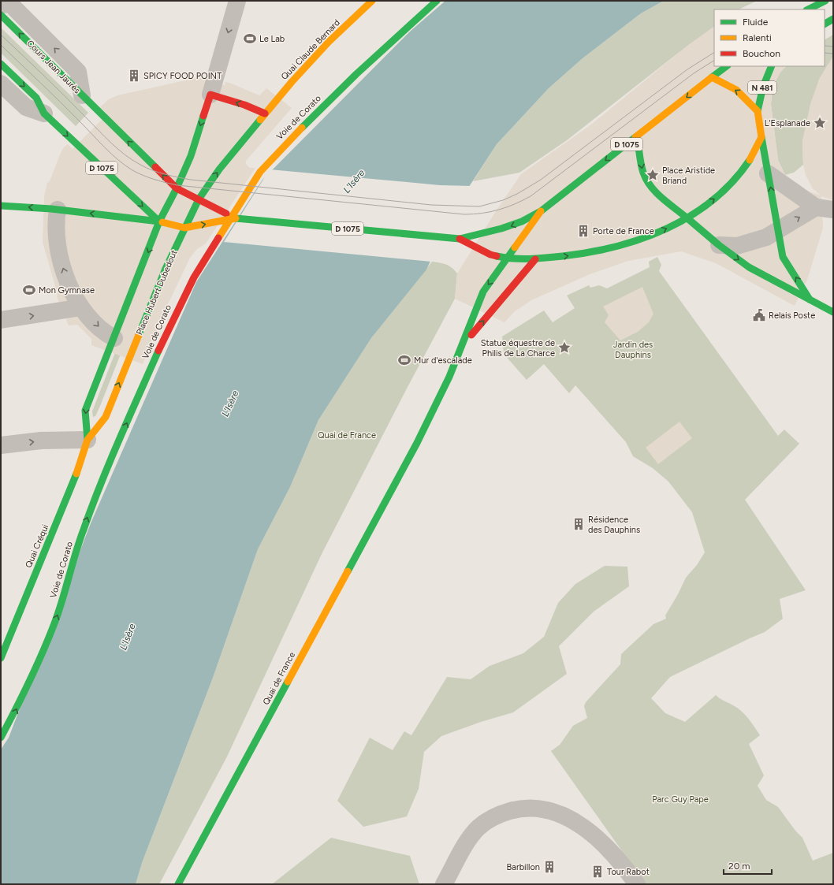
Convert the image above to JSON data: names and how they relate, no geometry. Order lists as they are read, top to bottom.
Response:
{
  "streets": {
    "main road": [
      "Quai Claude Bernard",
      "Cours Jean Jaurès",
      "N 481",
      "Voie de Corato",
      "D 1075",
      "Place Hubert Dubedout",
      "Quai Créqui",
      "Quai de France"
    ]
  },
  "crossings": [
    ["Quai Claude Bernard", "D 1075"],
    ["Quai Claude Bernard", "Place Hubert Dubedout"],
    ["D 1075", "Place Hubert Dubedout"],
    ["D 1075", "Quai de France"],
    ["Place Hubert Dubedout", "Quai Créqui"]
  ],
  "one_way": ["Cours Jean Jaurès", "Voie de Corato"],
  "water": ["L'Isère"],
  "parks": ["Jardin des Dauphins", "Quai de France", "Parc Guy Pape"],
  "places": {
    "sports": ["Le Lab", "Mon Gymnase", "Mur d'escalade"],
    "building": [
      "SPICY FOOD POINT",
      "Porte de France",
      "Résidence des Dauphins",
      "Barbillon",
      "Tour Rabot"
    ],
    "place": ["L'Esplanade", "Place Aristide Briand", "Statue équestre de Philis de La Charce"],
    "public building": ["Relais Poste"]
  },
  "legend": ["Fluide", "Ralenti", "Bouchon"],
  "scale_bar": "20 m"
}
